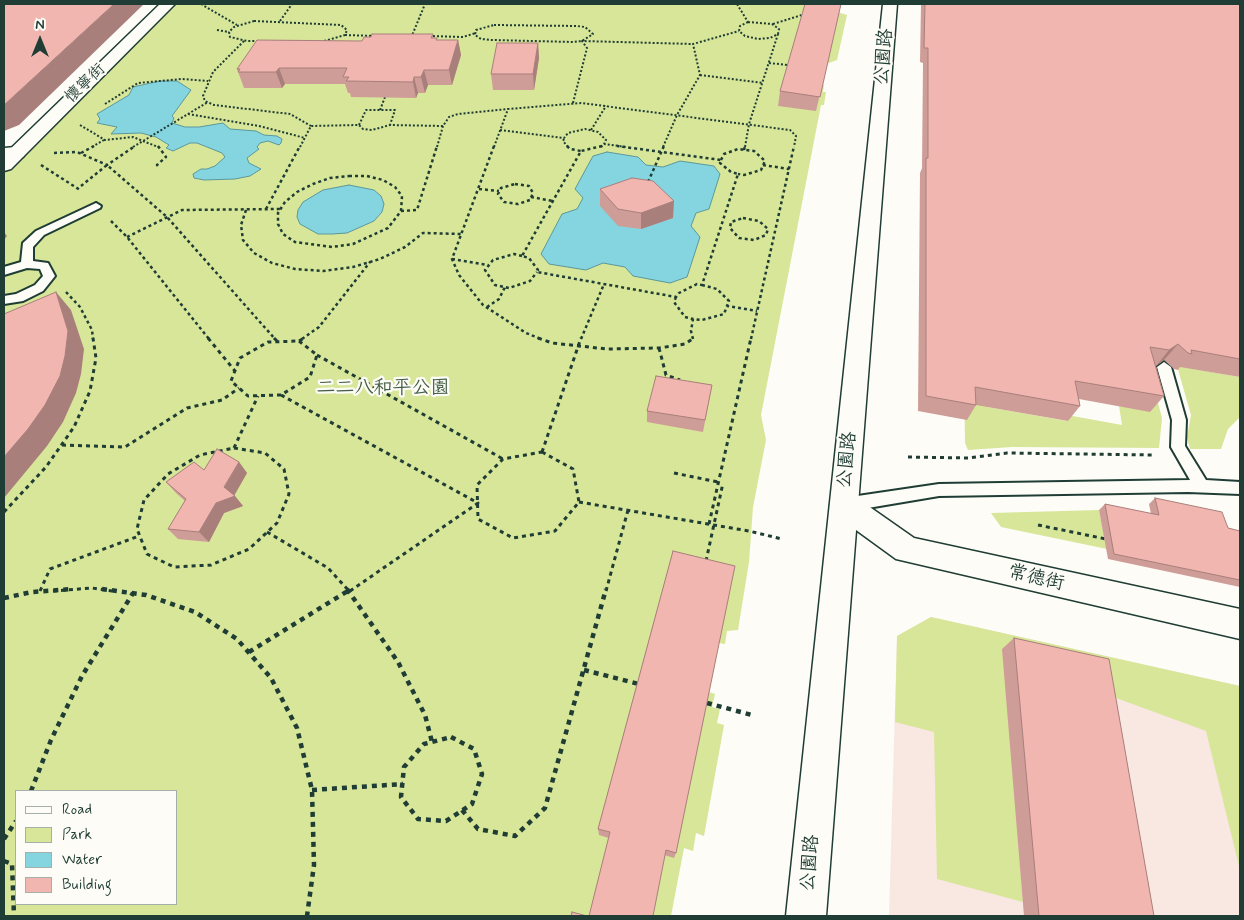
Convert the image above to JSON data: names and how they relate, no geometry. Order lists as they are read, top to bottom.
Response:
{
  "streets": {
    "street": ["公園路", "懷寧街", "常德街"]
  },
  "crossings": [
    ["公園路", "常德街"]
  ],
  "parks": ["二二八和平公園"],
  "legend": [
    "Road",
    "Park",
    "Water",
    "Building"
  ],
  "north": "top"
}
